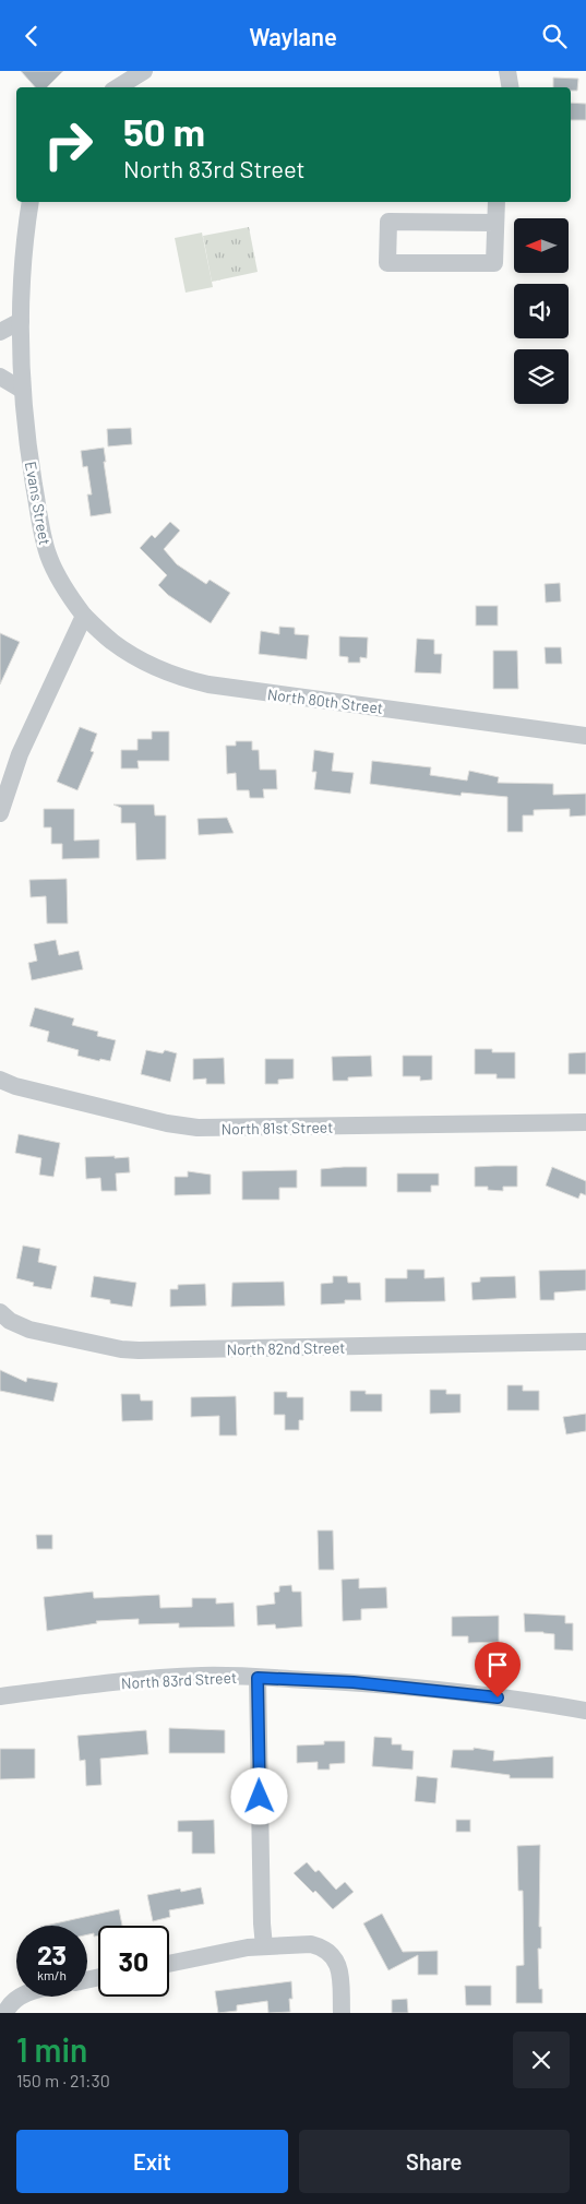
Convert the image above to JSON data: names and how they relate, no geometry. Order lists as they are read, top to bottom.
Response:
{
  "streets": {
    "street": [
      "Evans Street",
      "North 80th Street",
      "North 81st Street",
      "North 82nd Street",
      "North 83rd Street"
    ]
  },
  "crossings": [
    ["Evans Street", "North 80th Street"]
  ],
  "north": "left",
  "page": {
    "header": "Waylane",
    "turn": ["50 m", "North 83rd Street"],
    "speed": "23 km/h",
    "limit": "30",
    "heading": ["1 min", "150 m · 21:30"],
    "buttons": ["Exit", "Share"]
  }
}
